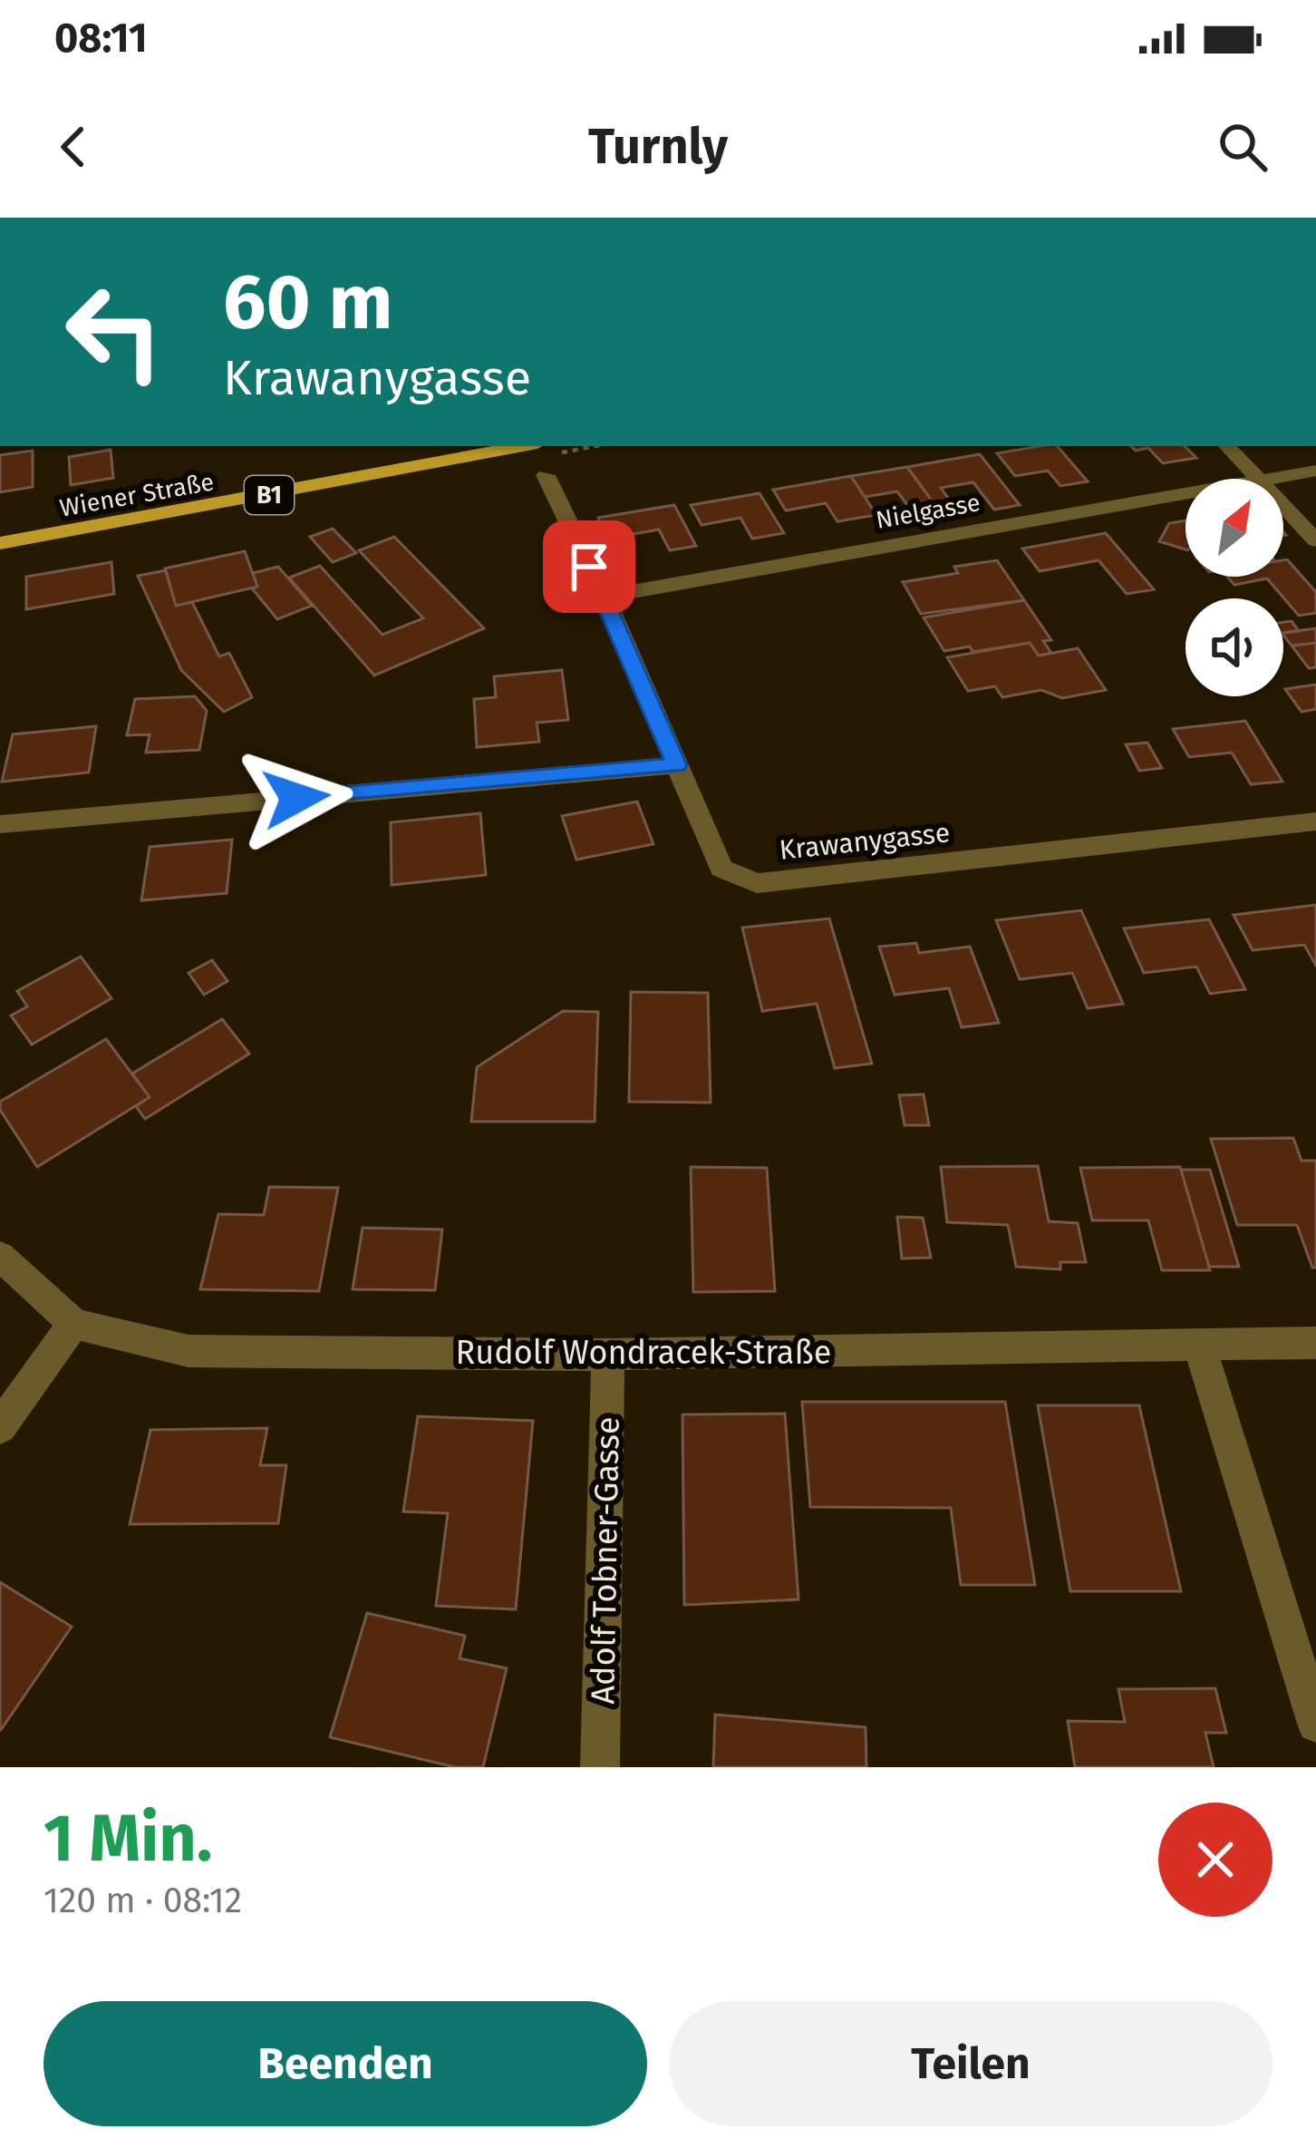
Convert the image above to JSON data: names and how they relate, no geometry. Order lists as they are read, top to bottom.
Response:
{
  "streets": {
    "main road": ["Wiener Straße", "B1"],
    "street": [
      "Nielgasse",
      "Krawanygasse",
      "Rudolf Wondracek-Straße",
      "Adolf Tobner-Gasse"
    ]
  },
  "crossings": [
    ["Nielgasse", "Krawanygasse"],
    ["Rudolf Wondracek-Straße", "Adolf Tobner-Gasse"]
  ],
  "north": "top right",
  "page": {
    "status": "08:11",
    "header": "Turnly",
    "turn": ["60 m", "Krawanygasse"],
    "heading": ["1 Min.", "120 m · 08:12"],
    "buttons": ["Beenden", "Teilen"]
  }
}
